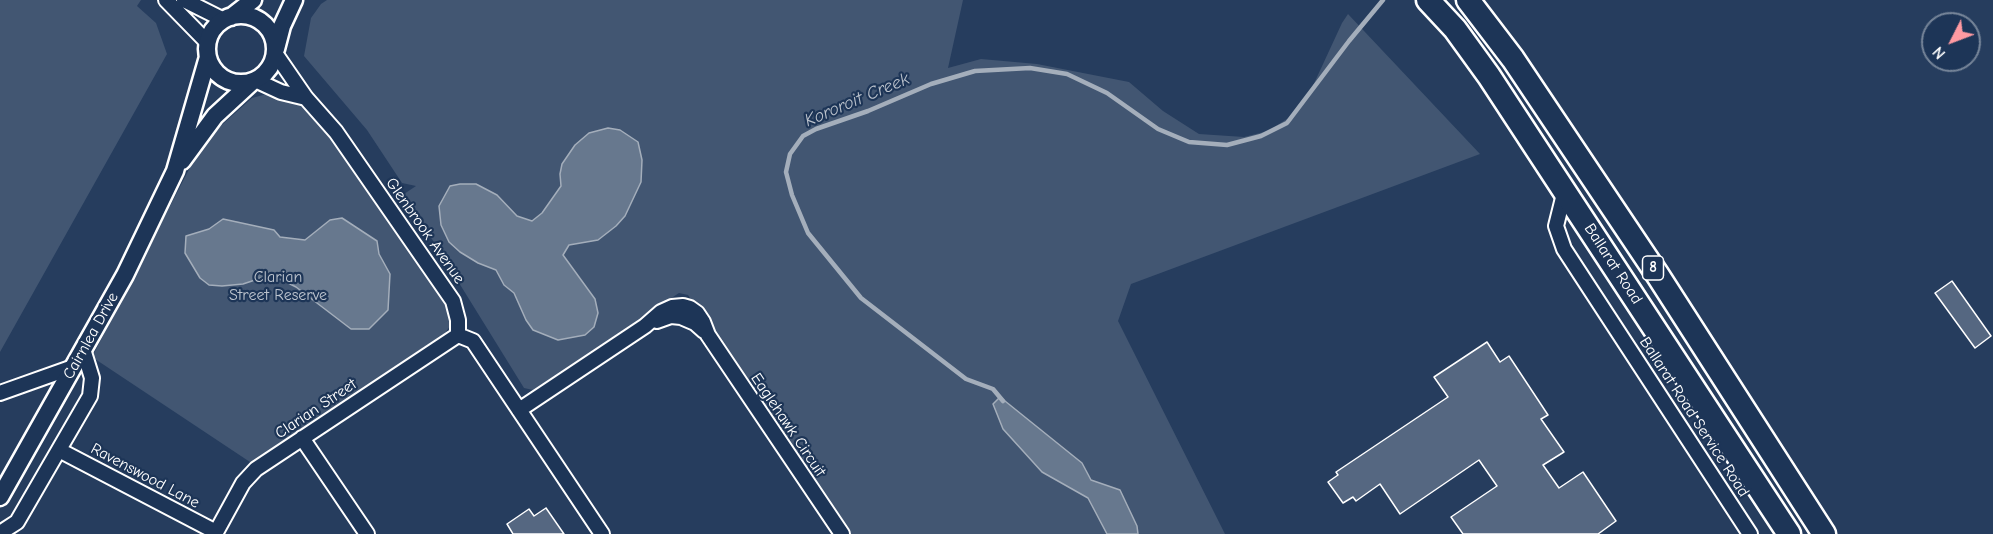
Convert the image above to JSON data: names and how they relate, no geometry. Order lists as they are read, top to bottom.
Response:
{
  "streets": {
    "highway": ["Ballarat Road", "8"],
    "street": [
      "Glenbrook Avenue",
      "Cairnlea Drive",
      "Clarian Street",
      "Ballarat Road Service Road",
      "Eaglehawk Circuit",
      "Ravenswood Lane"
    ]
  },
  "crossings": [
    ["Glenbrook Avenue", "Cairnlea Drive"],
    ["Glenbrook Avenue", "Clarian Street"],
    ["Ballarat Road", "Ballarat Road Service Road"],
    ["Clarian Street", "Ravenswood Lane"]
  ],
  "water": ["Kororoit Creek"],
  "parks": ["Clarian Street Reserve"],
  "north": "bottom left"
}
